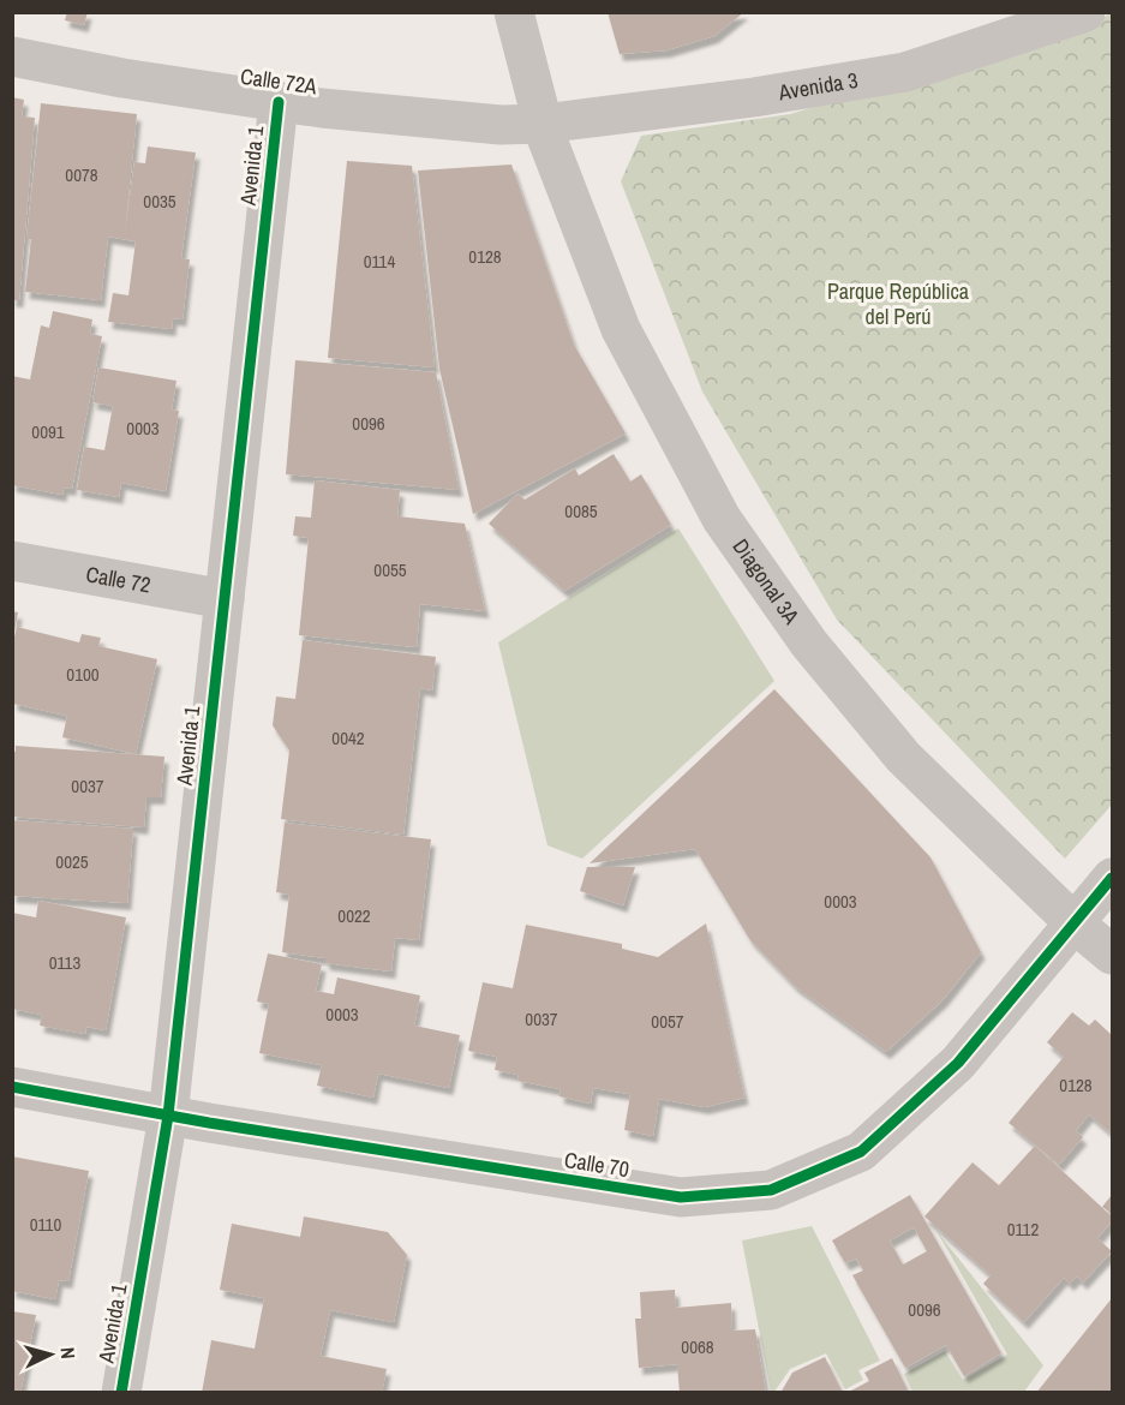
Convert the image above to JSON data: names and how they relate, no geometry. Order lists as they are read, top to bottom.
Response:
{
  "streets": {
    "street": [
      "Calle 72A",
      "Avenida 3",
      "Avenida 1",
      "Calle 72",
      "Diagonal 3A",
      "Calle 70"
    ]
  },
  "crossings": [
    ["Calle 72A", "Avenida 3"],
    ["Calle 72A", "Avenida 1"],
    ["Calle 72A", "Diagonal 3A"],
    ["Avenida 3", "Diagonal 3A"],
    ["Avenida 1", "Calle 72"],
    ["Avenida 1", "Calle 70"],
    ["Diagonal 3A", "Calle 70"]
  ],
  "parks": ["Parque República del Perú"],
  "house_numbers": [
    "0078",
    "0035",
    "0128",
    "0114",
    "0096",
    "0003",
    "0091",
    "0085",
    "0055",
    "0100",
    "0042",
    "0037",
    "0025",
    "0003",
    "0022",
    "0113",
    "0003",
    "0037",
    "0057",
    "0128",
    "0110",
    "0112",
    "0096",
    "0068"
  ],
  "north": "right"
}
